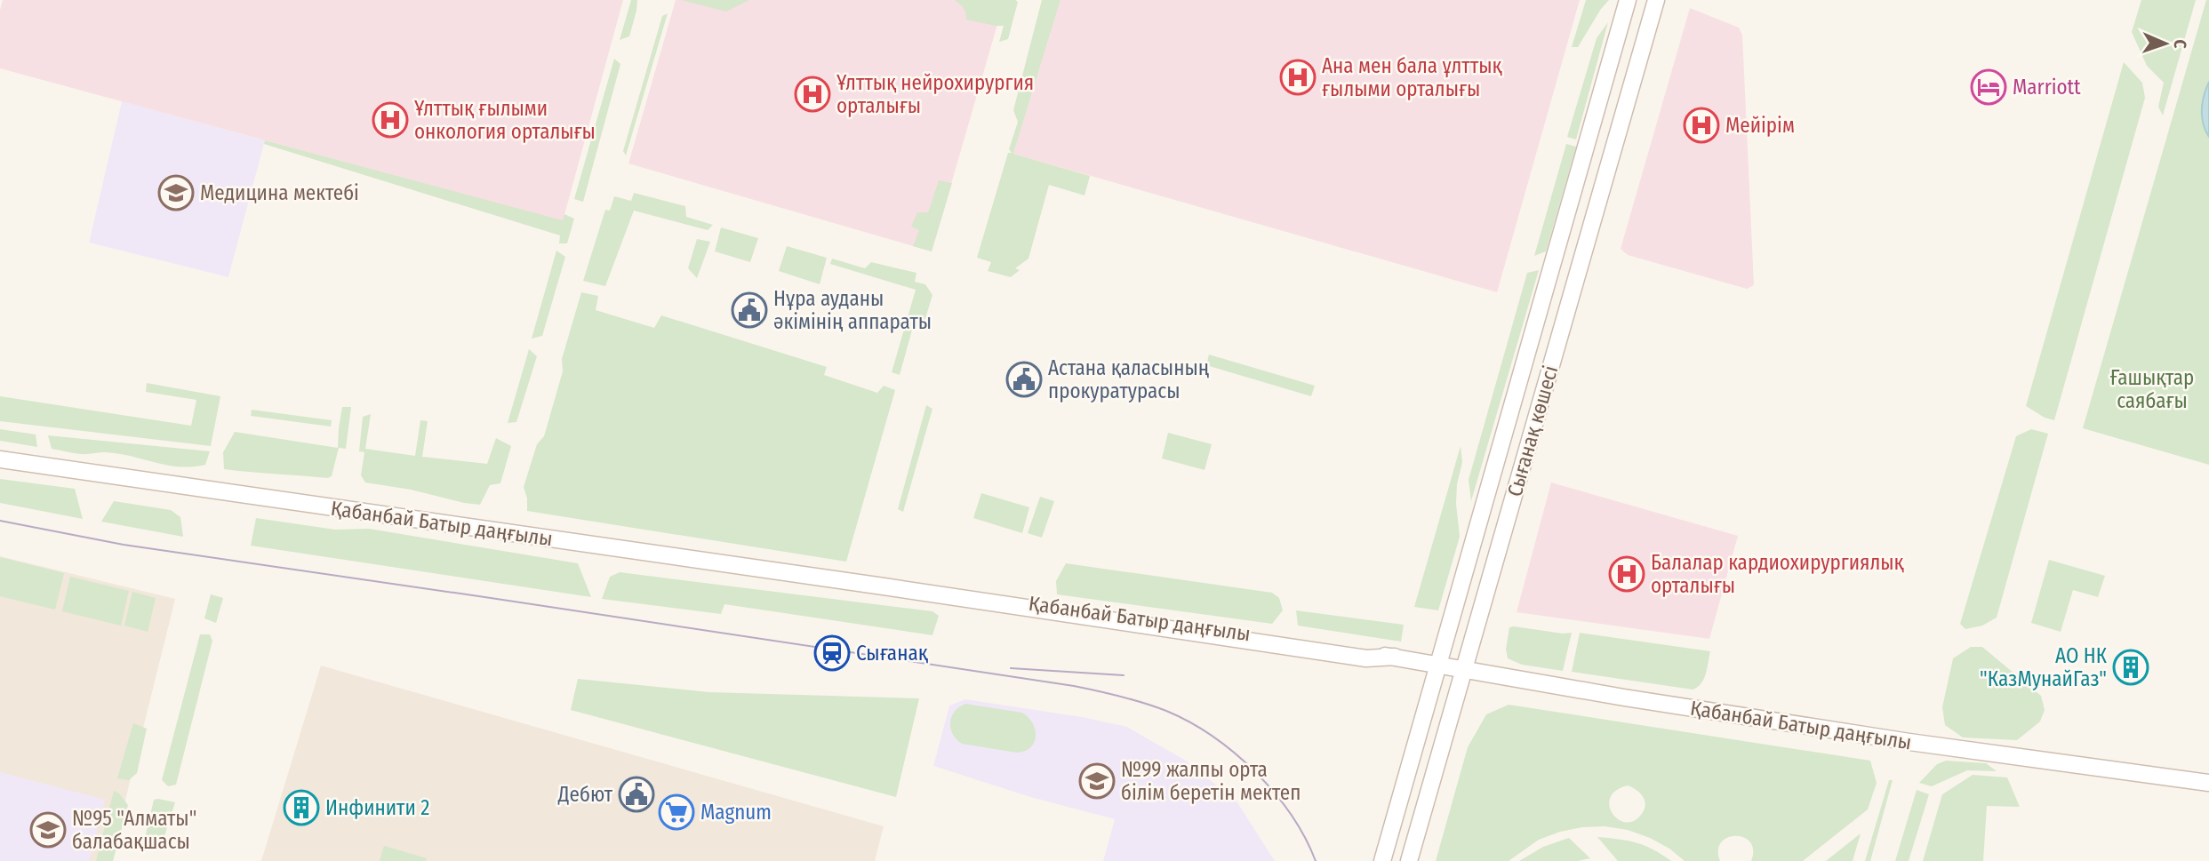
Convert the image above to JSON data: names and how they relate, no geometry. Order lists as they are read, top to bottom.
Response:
{
  "streets": {
    "main road": ["Сығанақ көшесі", "Қабанбай Батыр даңғылы"]
  },
  "crossings": [
    ["Сығанақ көшесі", "Қабанбай Батыр даңғылы"]
  ],
  "parks": ["Ғашықтар саябағы"],
  "places": {
    "hospital": [
      "Ана мен бала ұлттық ғылыми орталығы",
      "Ұлттық нейрохирургия орталығы",
      "Ұлттық ғылыми онкология орталығы",
      "Мейірім",
      "Балалар кардиохирургиялық орталығы"
    ],
    "hotel": ["Marriott"],
    "school or university": ["Медицина мектебі", "№99 жалпы орта білім беретін мектеп", "№95 \"Алматы\" балабақшасы"],
    "public building": ["Нұра ауданы әкімінің аппараты", "Астана қаласының прокуратурасы", "Дебют"],
    "station": ["Сығанақ"],
    "building": ["АО НК \"КазМунайГаз\"", "Инфинити 2"],
    "supermarket": ["Magnum"]
  },
  "north": "right"
}
